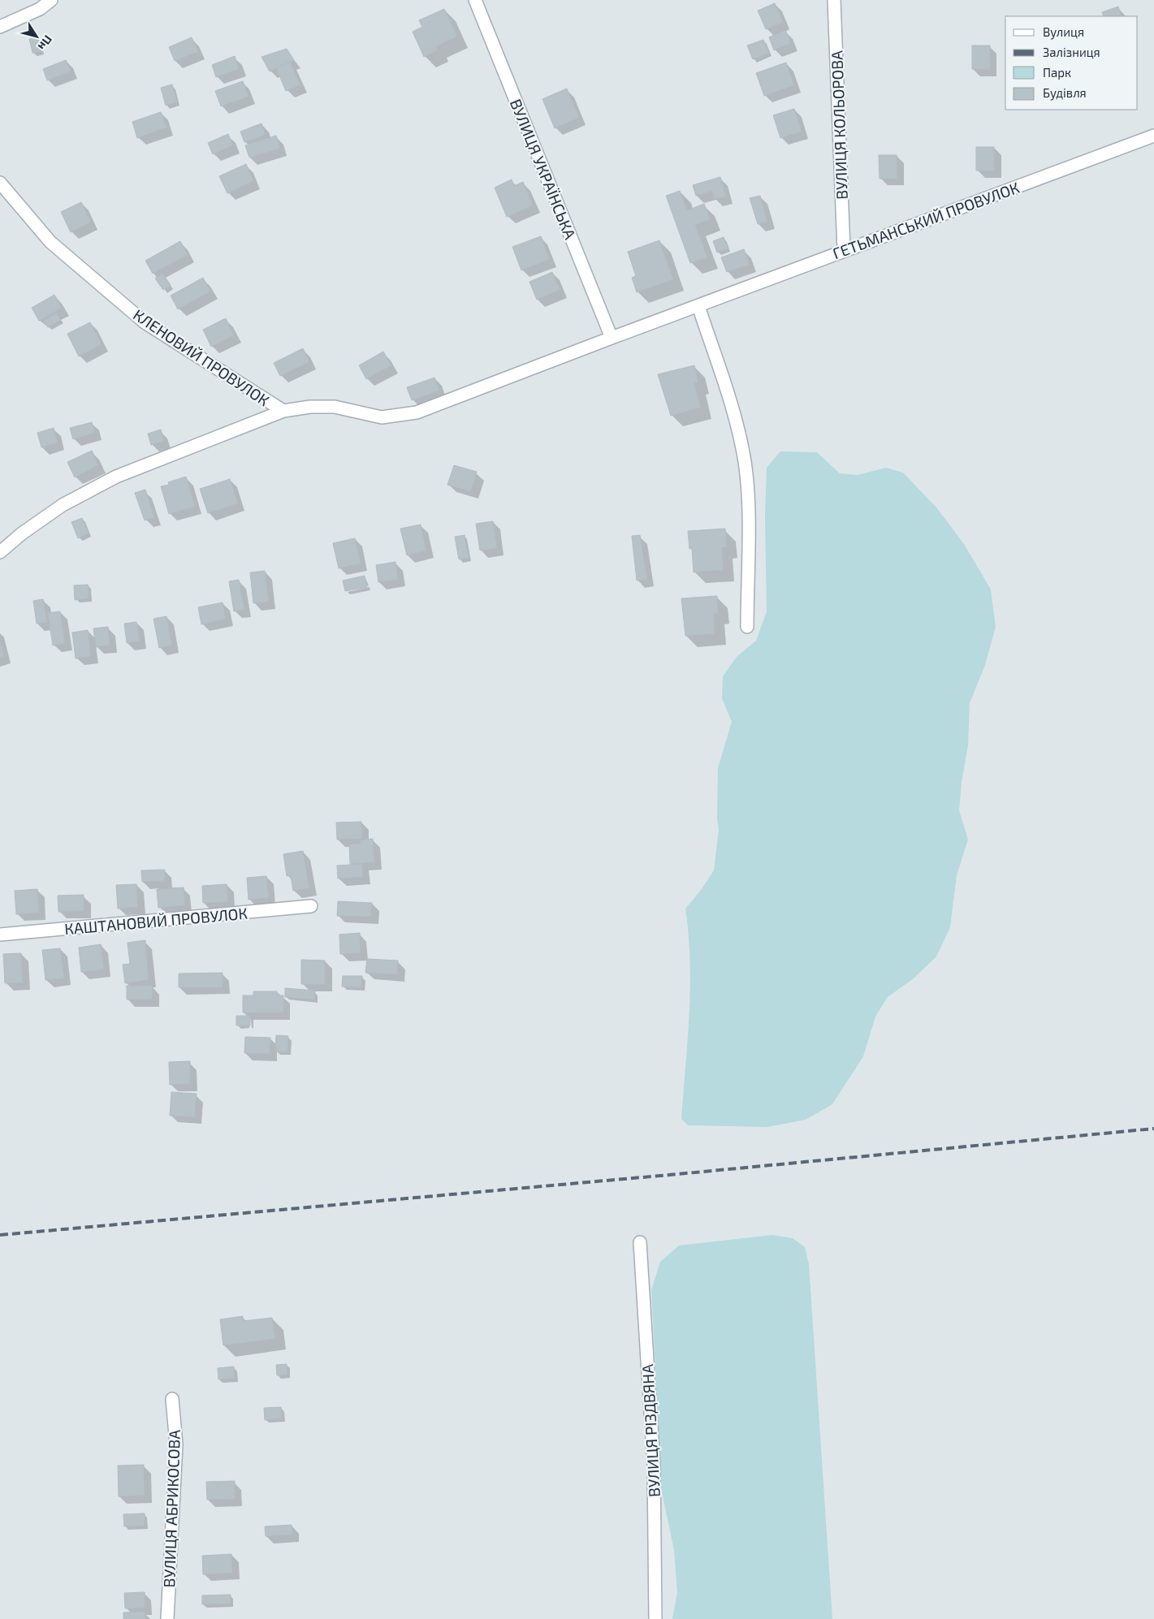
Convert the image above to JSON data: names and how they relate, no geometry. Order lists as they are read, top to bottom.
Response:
{
  "streets": {
    "street": [
      "ВУЛИЦЯ КОЛЬОРОВА",
      "ВУЛИЦЯ УКРАЇНСЬКА",
      "ГЕТЬМАНСЬКИЙ ПРОВУЛОК",
      "КЛЕНОВИЙ ПРОВУЛОК",
      "КАШТАНОВИЙ ПРОВУЛОК",
      "ВУЛИЦЯ РІЗДВЯНА",
      "ВУЛИЦЯ АБРИКОСОВА"
    ]
  },
  "crossings": [
    ["ВУЛИЦЯ КОЛЬОРОВА", "ГЕТЬМАНСЬКИЙ ПРОВУЛОК"],
    ["ВУЛИЦЯ УКРАЇНСЬКА", "ГЕТЬМАНСЬКИЙ ПРОВУЛОК"],
    ["ВУЛИЦЯ УКРАЇНСЬКА", "КЛЕНОВИЙ ПРОВУЛОК"],
    ["ГЕТЬМАНСЬКИЙ ПРОВУЛОК", "КЛЕНОВИЙ ПРОВУЛОК"]
  ],
  "legend": [
    "Вулиця",
    "Залізниця",
    "Парк",
    "Будівля"
  ],
  "north": "bottom right"
}
